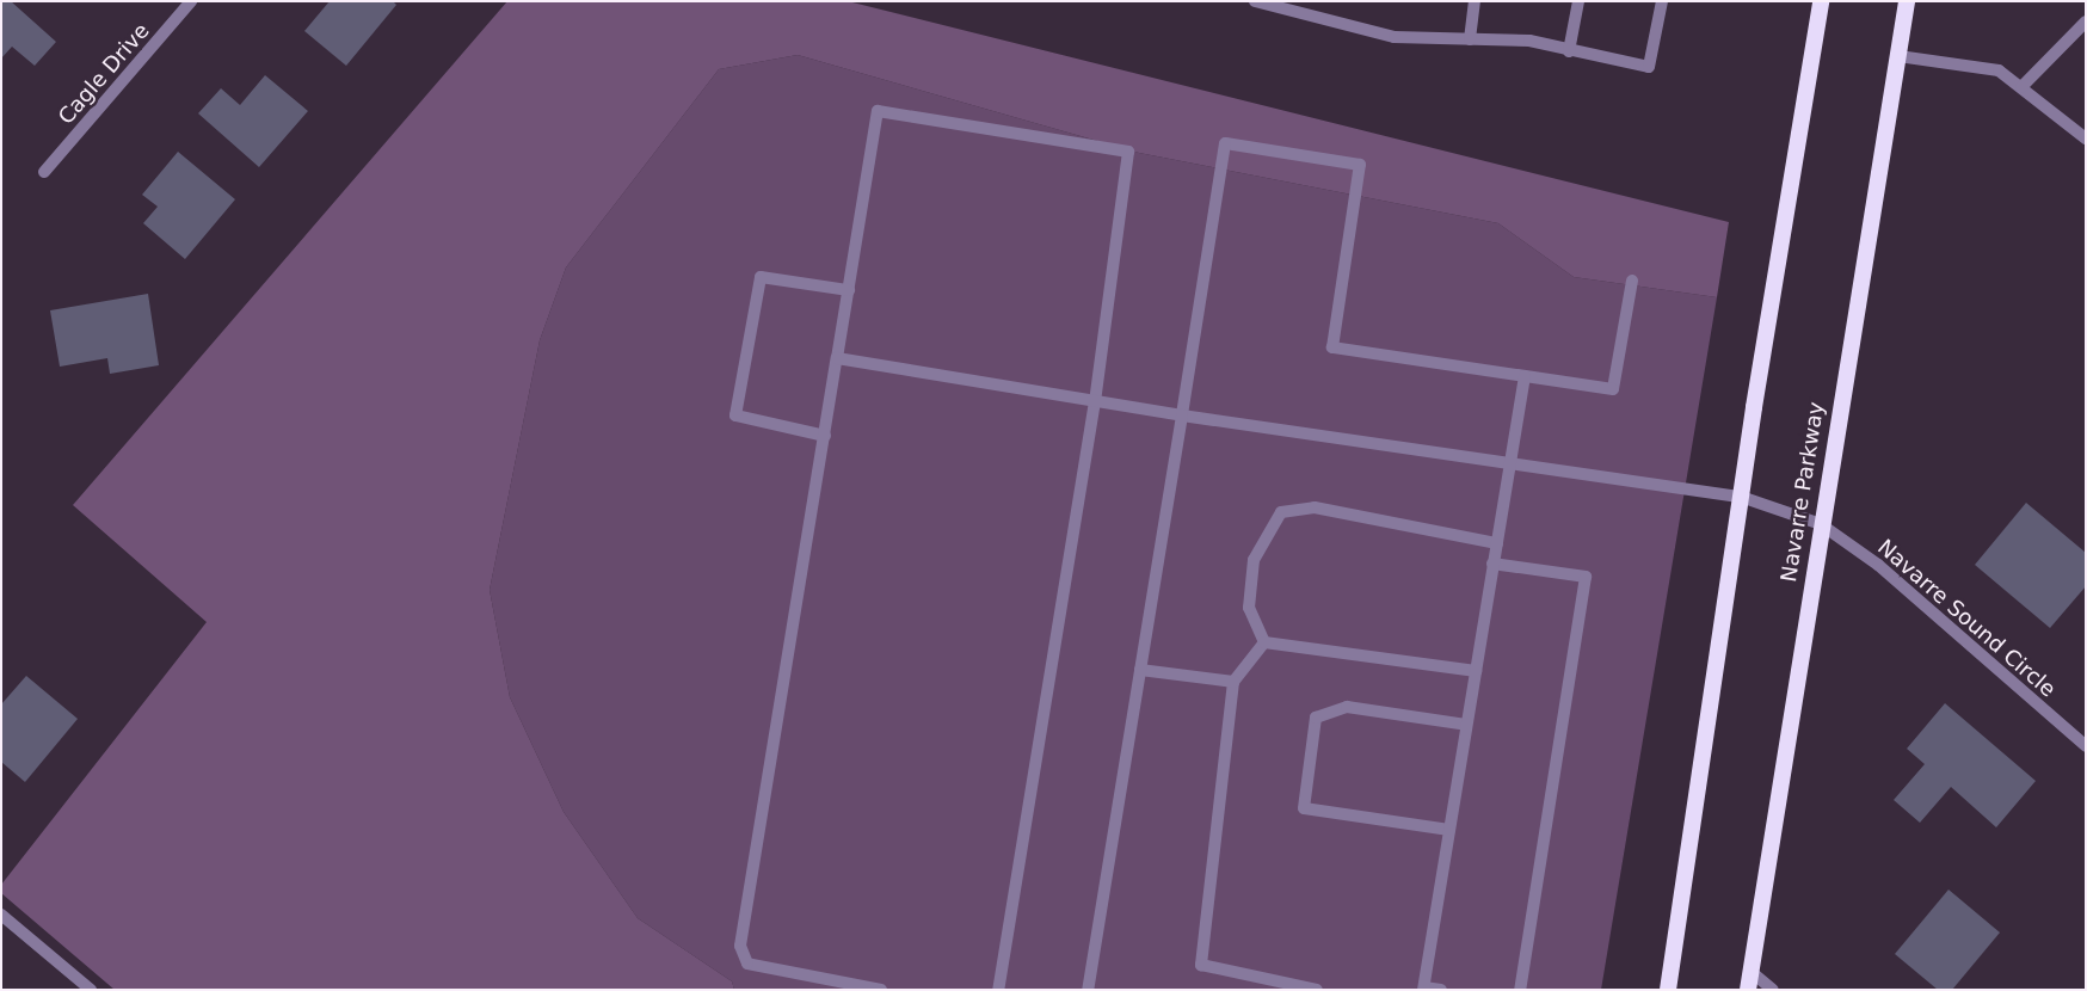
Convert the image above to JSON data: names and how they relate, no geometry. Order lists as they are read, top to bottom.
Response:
{
  "streets": {
    "highway": ["Navarre Parkway"],
    "street": ["Cagle Drive", "Navarre Sound Circle"]
  },
  "crossings": [
    ["Navarre Parkway", "Navarre Sound Circle"]
  ]
}
